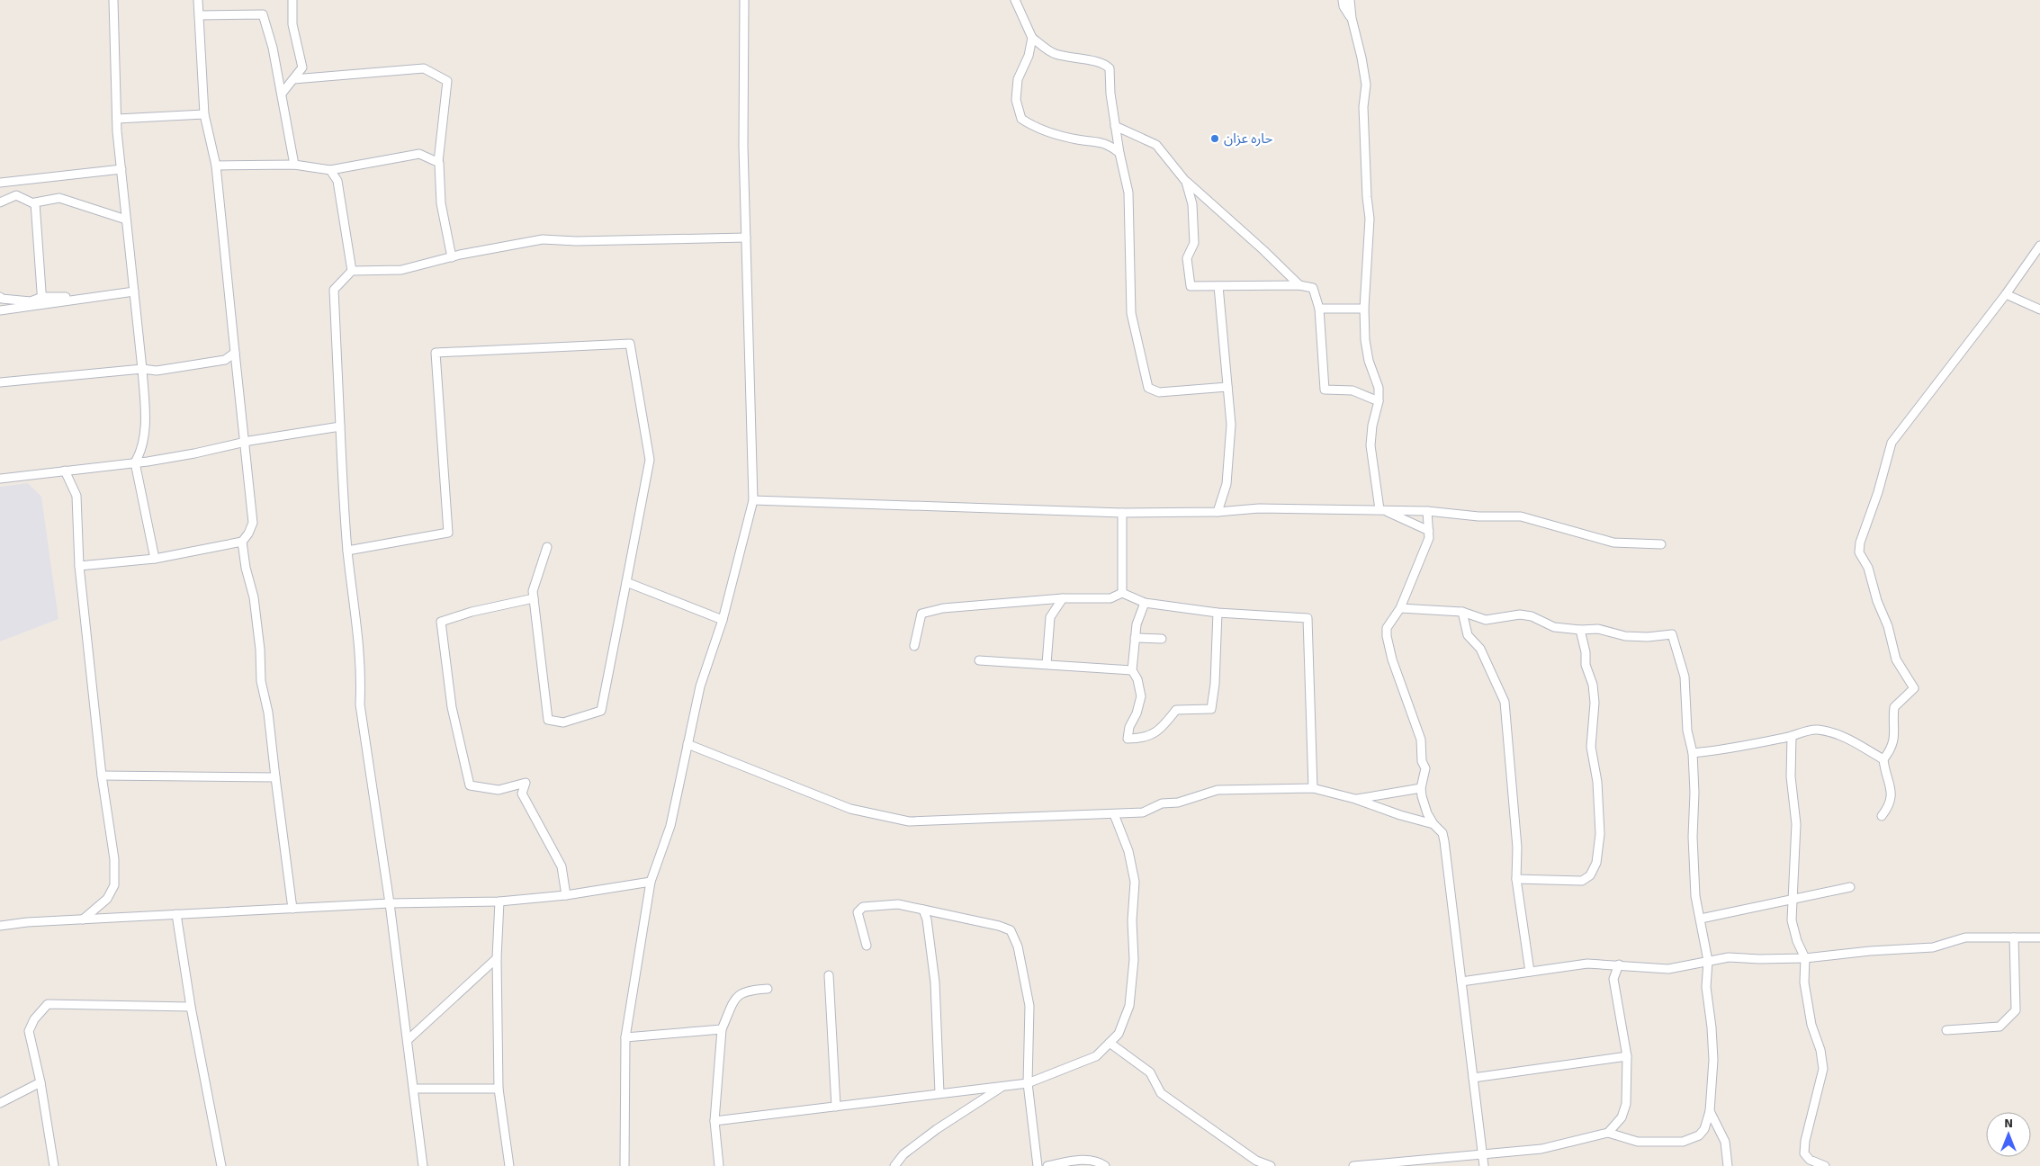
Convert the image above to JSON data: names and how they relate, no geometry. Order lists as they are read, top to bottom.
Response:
{
  "places": ["حاره عزان"],
  "north": "top"
}
